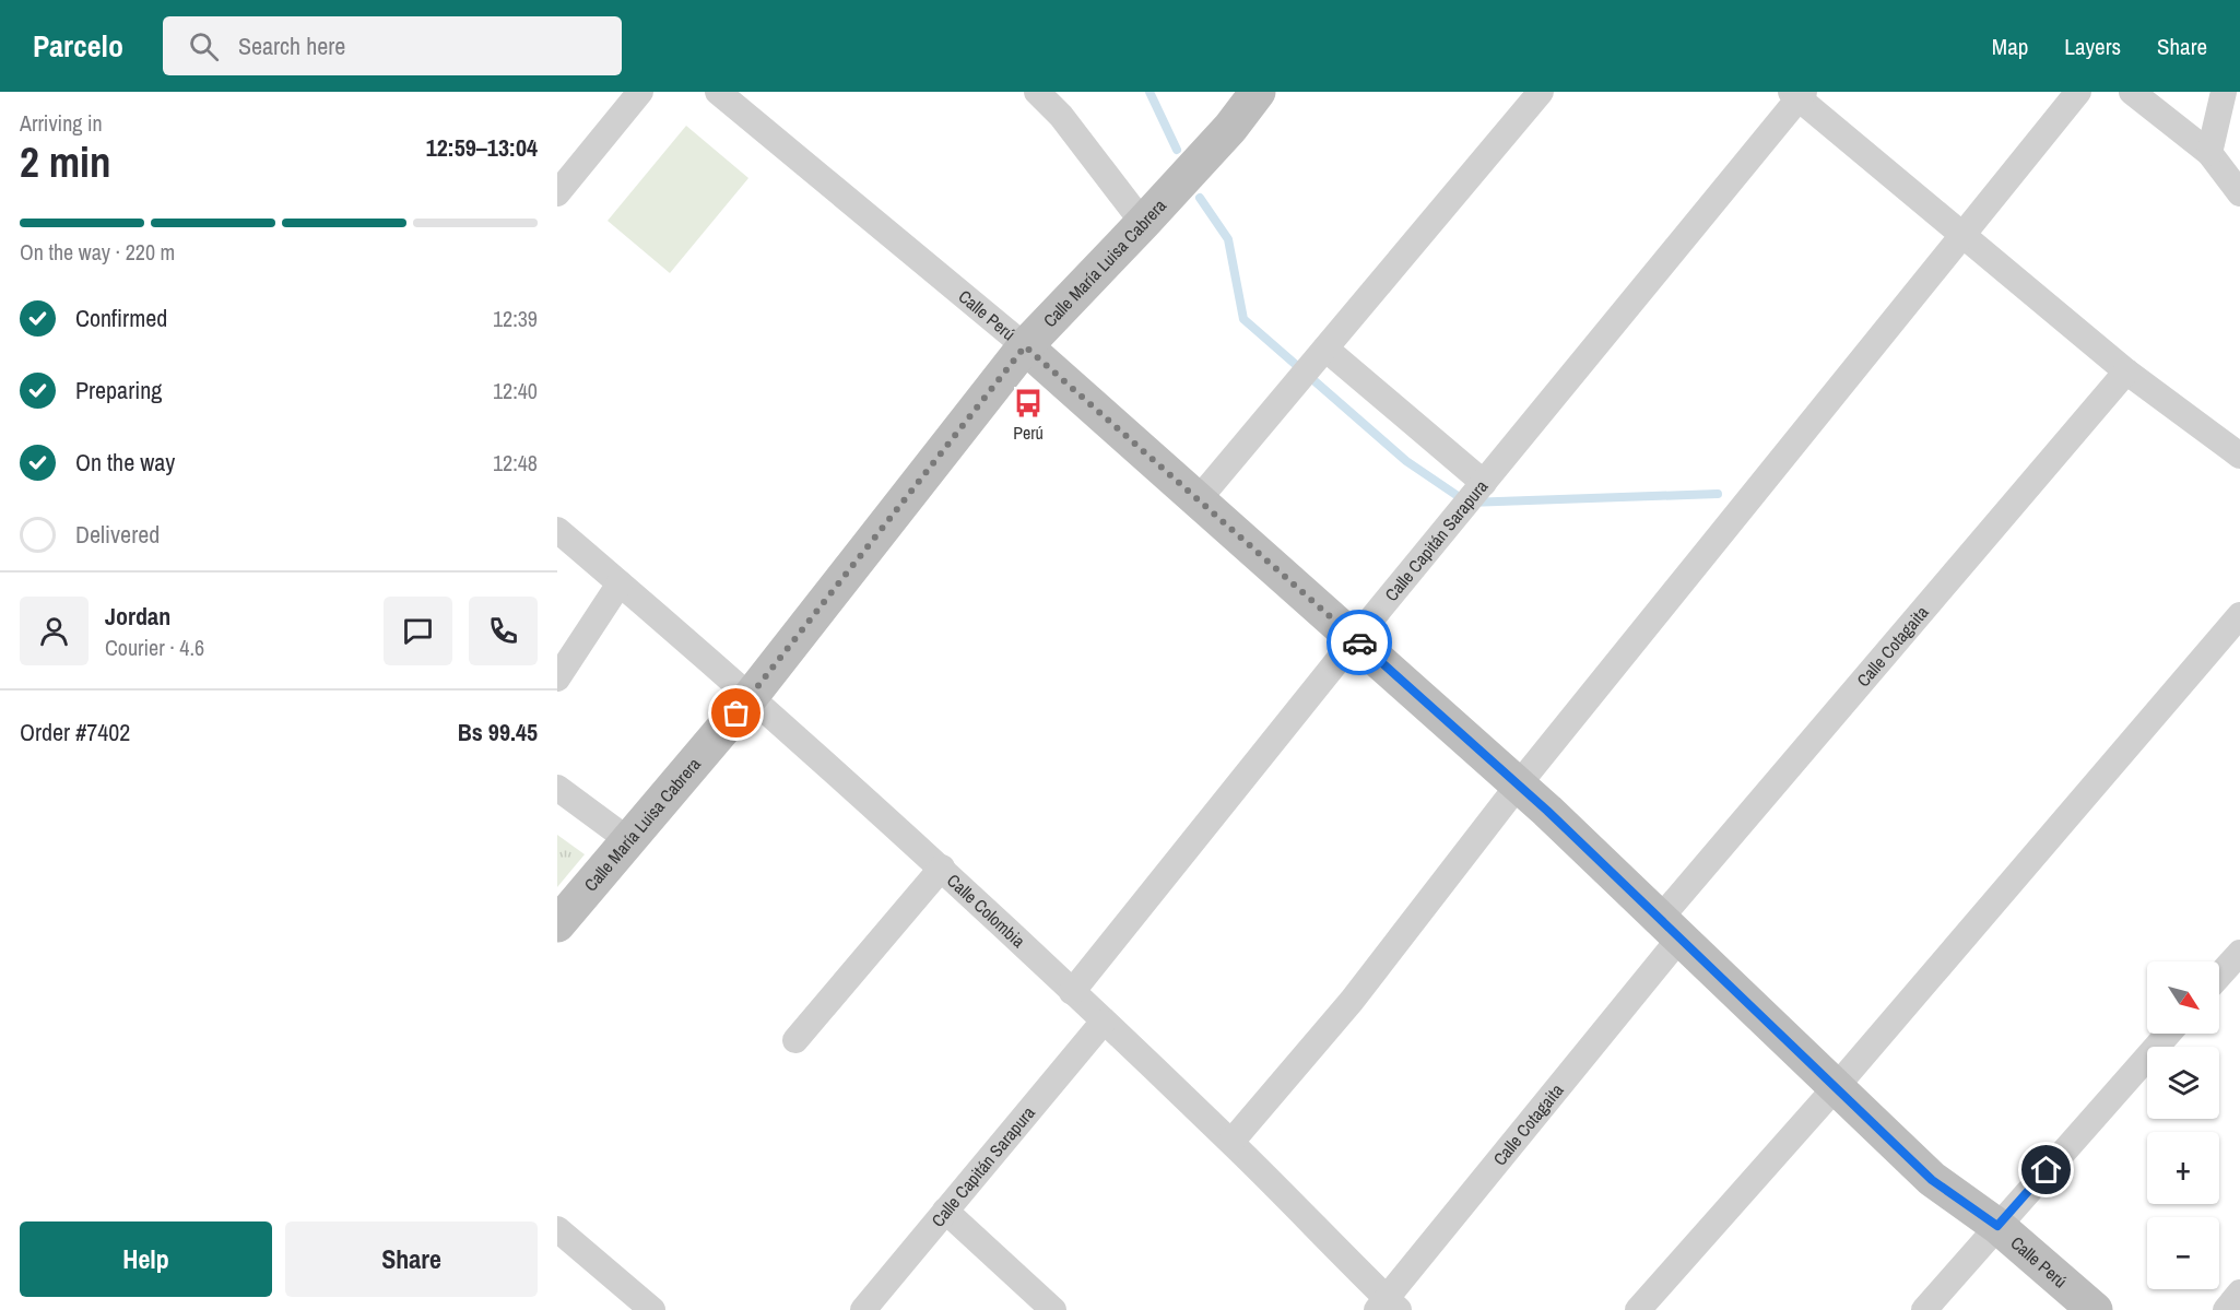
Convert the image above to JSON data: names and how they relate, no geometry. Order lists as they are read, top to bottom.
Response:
{
  "streets": {
    "street": [
      "Calle María Luisa Cabrera",
      "Calle Perú",
      "Calle Capitán Sarapura",
      "Calle Cotagaita",
      "Calle Colombia"
    ]
  },
  "crossings": [
    ["Calle María Luisa Cabrera", "Calle Perú"],
    ["Calle María Luisa Cabrera", "Calle Colombia"],
    ["Calle Perú", "Calle Capitán Sarapura"],
    ["Calle Perú", "Calle Cotagaita"],
    ["Calle Capitán Sarapura", "Calle Colombia"],
    ["Calle Cotagaita", "Calle Colombia"]
  ],
  "places": {
    "bus stop": ["Perú"]
  },
  "north": "bottom right",
  "page": {
    "header": "Parcelo",
    "search": "Search here",
    "nav": ["Map", "Layers", "Share"],
    "heading": ["2 min", "Arriving in", "12:59–13:04"],
    "panel": [
      "Jordan",
      "Courier · 4.6",
      "Order #7402",
      "Bs 99.45"
    ],
    "bar": "On the way · 220 m",
    "list": [
      ["Confirmed", "12:39"],
      ["Preparing", "12:40"],
      ["On the way", "12:48"],
      "Delivered"
    ],
    "map_buttons": ["+", "−"],
    "buttons": ["Help", "Share"]
  }
}
